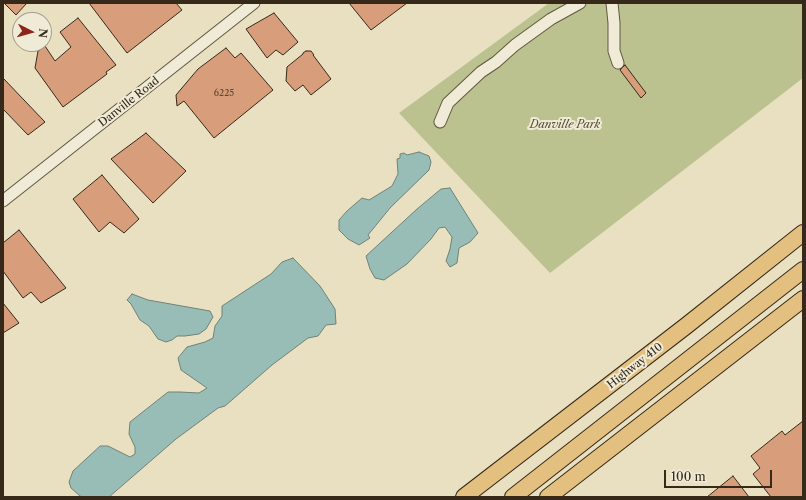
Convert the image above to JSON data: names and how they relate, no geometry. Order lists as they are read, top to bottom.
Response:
{
  "streets": {
    "highway": ["Highway 410"],
    "street": ["Danville Road"]
  },
  "parks": ["Danville Park"],
  "house_numbers": ["6225"],
  "scale_bar": "100 m",
  "north": "right"
}
